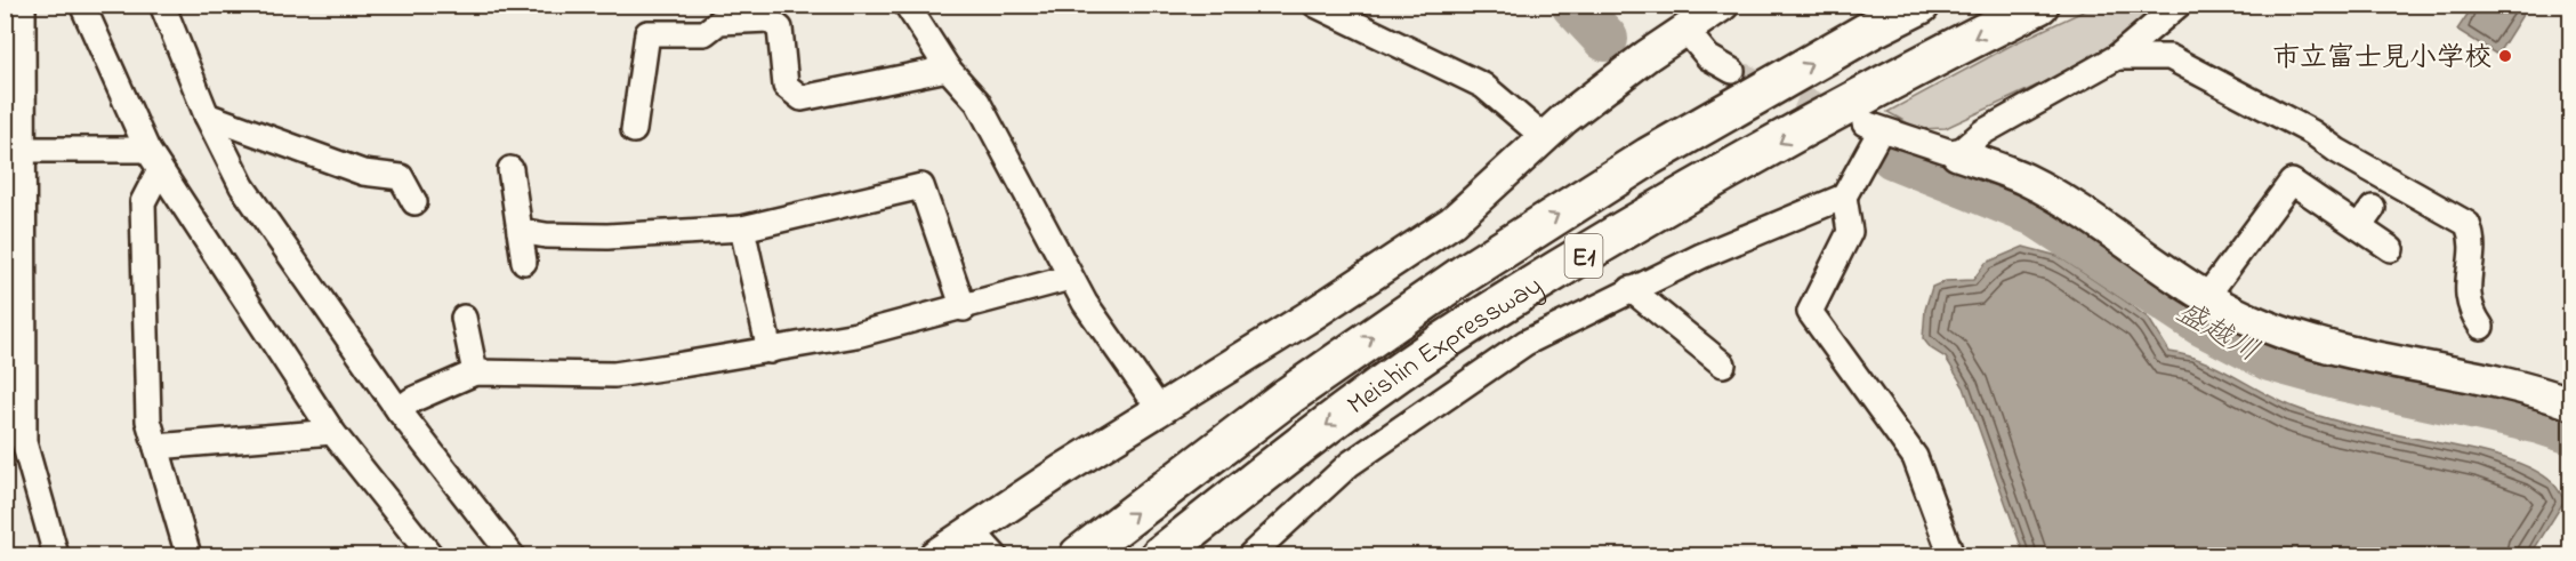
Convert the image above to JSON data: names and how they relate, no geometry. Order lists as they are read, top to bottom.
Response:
{
  "streets": {
    "highway": ["E1", "Meishin Expressway"]
  },
  "water": ["盛越川"],
  "places": ["市立富士見小学校"]
}
